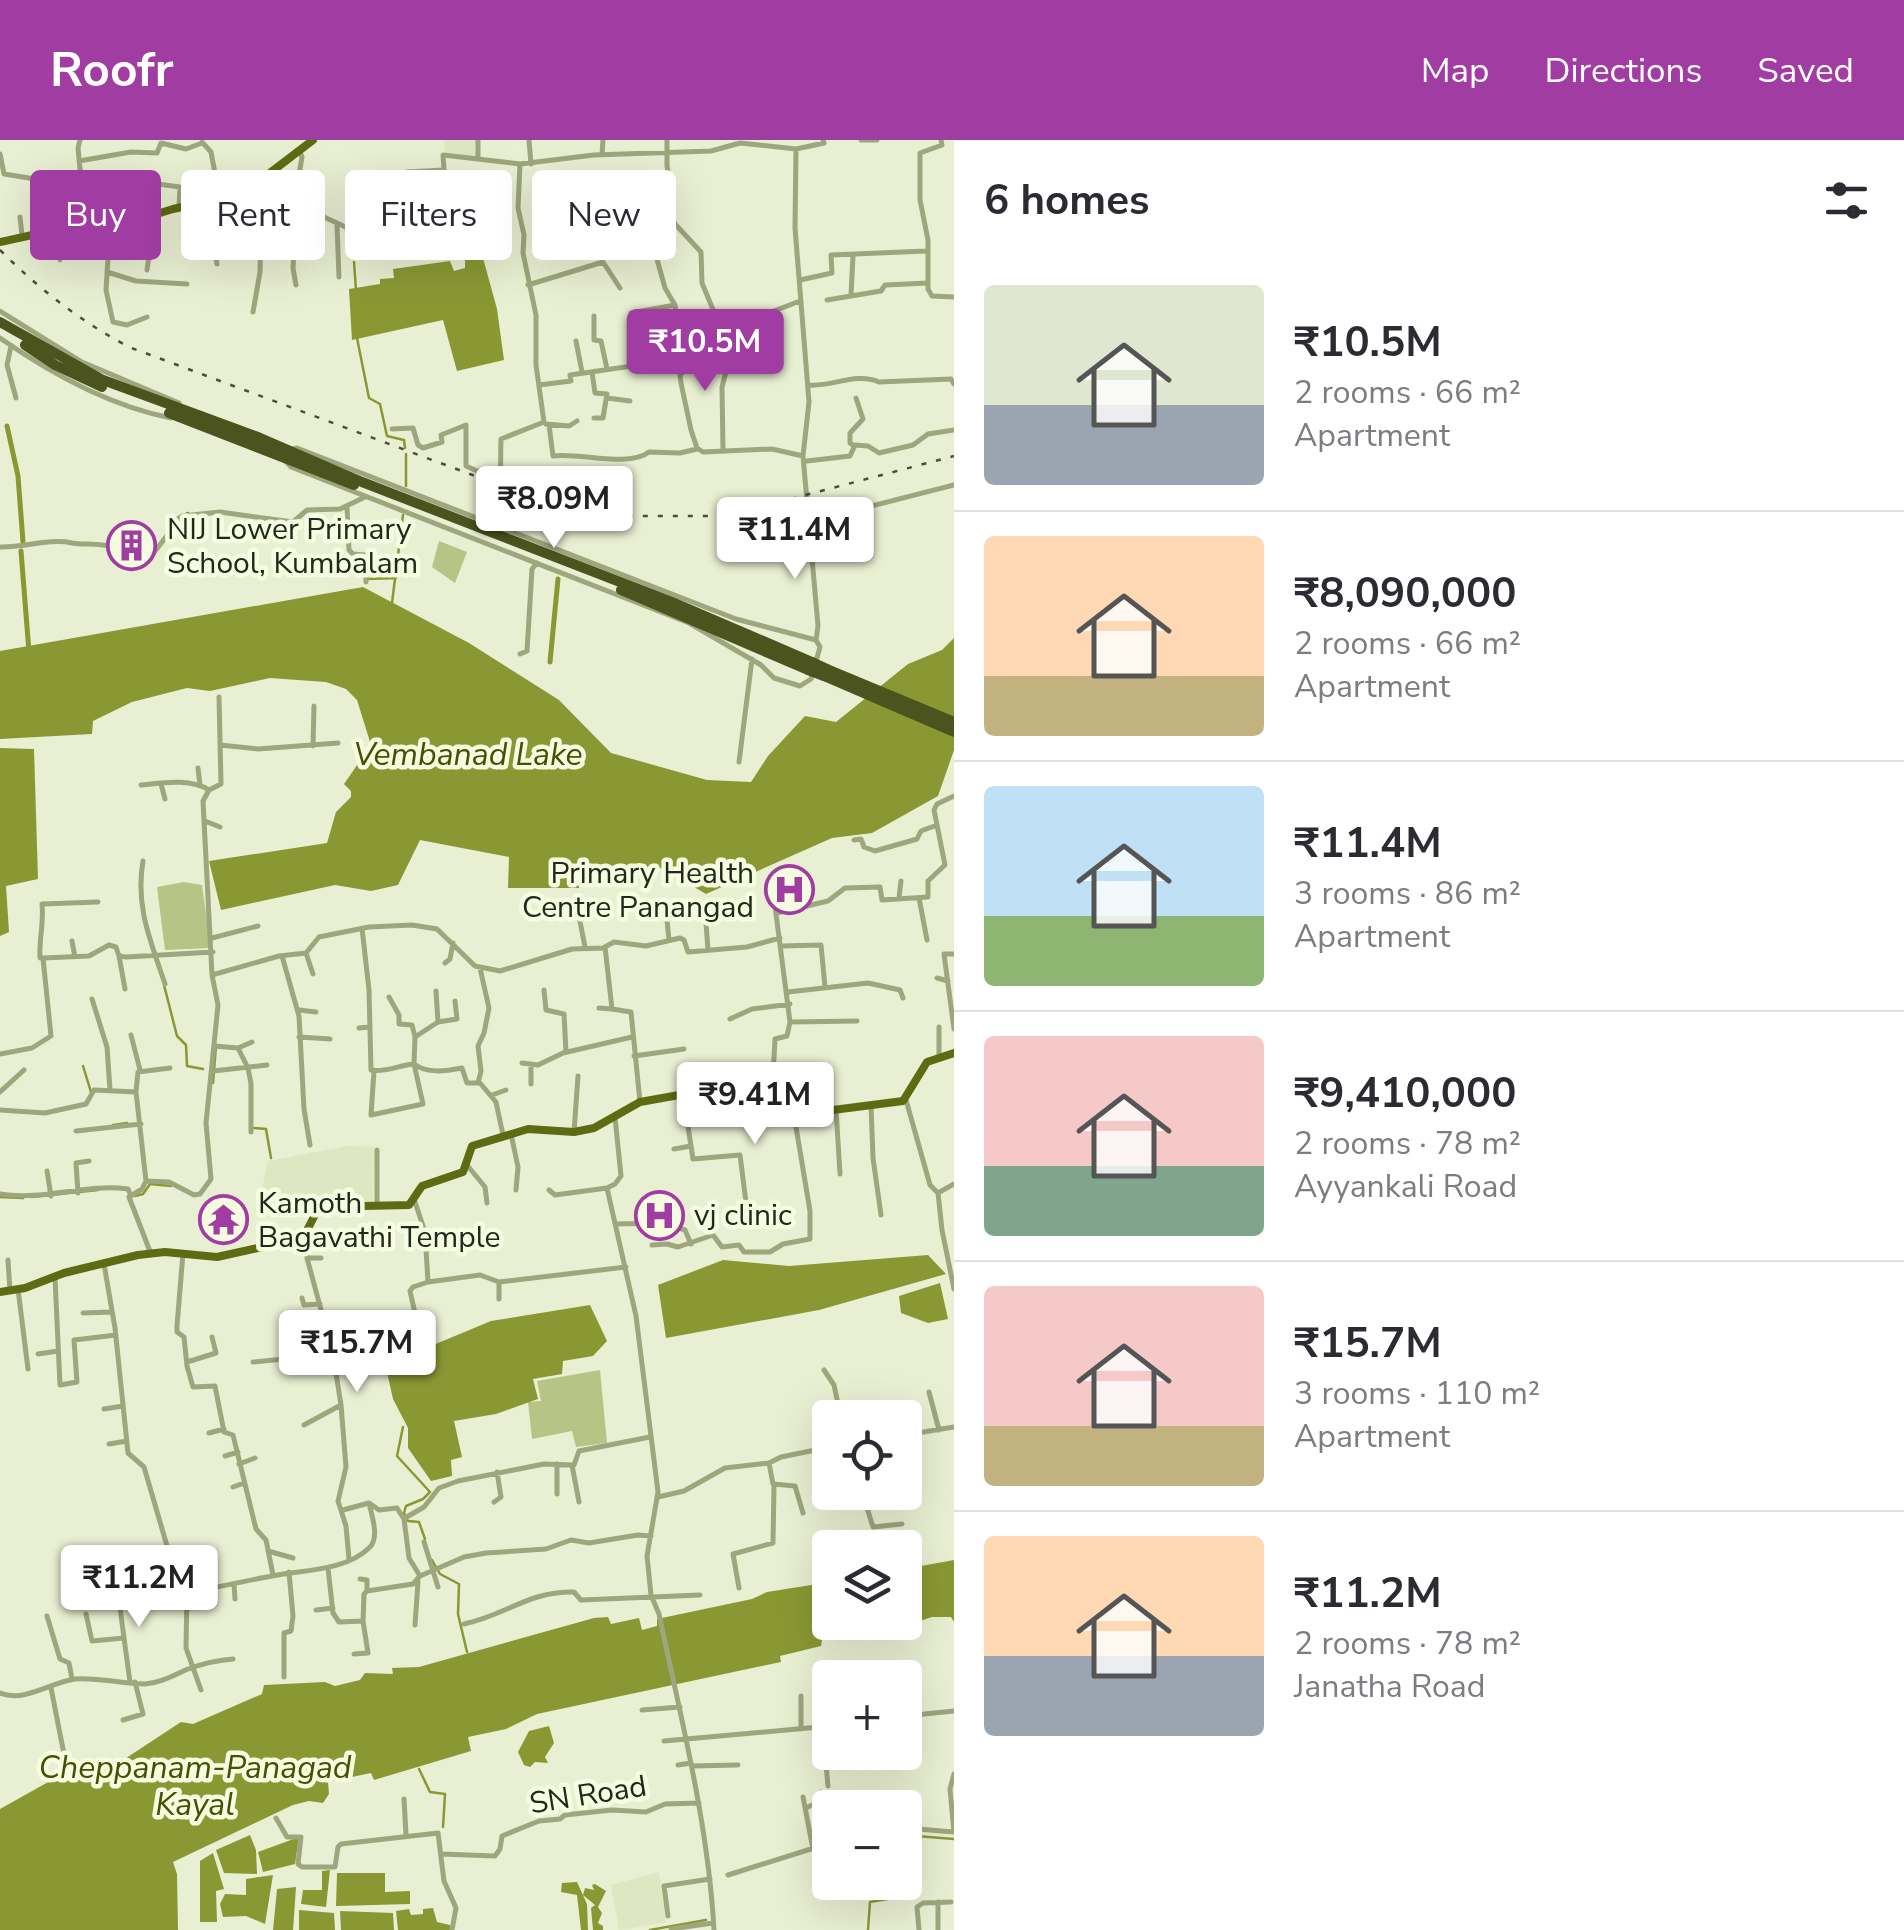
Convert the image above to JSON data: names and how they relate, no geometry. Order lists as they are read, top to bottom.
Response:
{
  "streets": {
    "street": ["SN Road"]
  },
  "water": ["Vembanad Lake", "Cheppanam-Panagad Kayal"],
  "places": {
    "building": ["NIJ Lower Primary School, Kumbalam"],
    "hospital": ["Primary Health Centre Panangad", "vj clinic"],
    "temple": ["Kamoth Bagavathi Temple"]
  },
  "page": {
    "header": "Roofr",
    "nav": ["Map", "Directions", "Saved"],
    "heading": "6 homes",
    "chip": [
      "Buy",
      "Rent",
      "Filters",
      "New"
    ],
    "list": [
      {
        "name": "₹10.5M",
        "note": "2 rooms · 66 m² · Apartment"
      },
      {
        "name": "₹8,090,000",
        "note": "2 rooms · 66 m² · Apartment"
      },
      {
        "name": "₹11.4M",
        "note": "3 rooms · 86 m² · Apartment"
      },
      {
        "name": "₹9,410,000",
        "note": "2 rooms · 78 m² · Ayyankali Road"
      },
      {
        "name": "₹15.7M",
        "note": "3 rooms · 110 m² · Apartment"
      },
      {
        "name": "₹11.2M",
        "note": "2 rooms · 78 m² · Janatha Road"
      }
    ],
    "price": [
      "₹10.5M",
      "₹8.09M",
      "₹11.4M",
      "₹9.41M",
      "₹15.7M",
      "₹11.2M"
    ],
    "map_buttons": ["+", "−"]
  }
}
